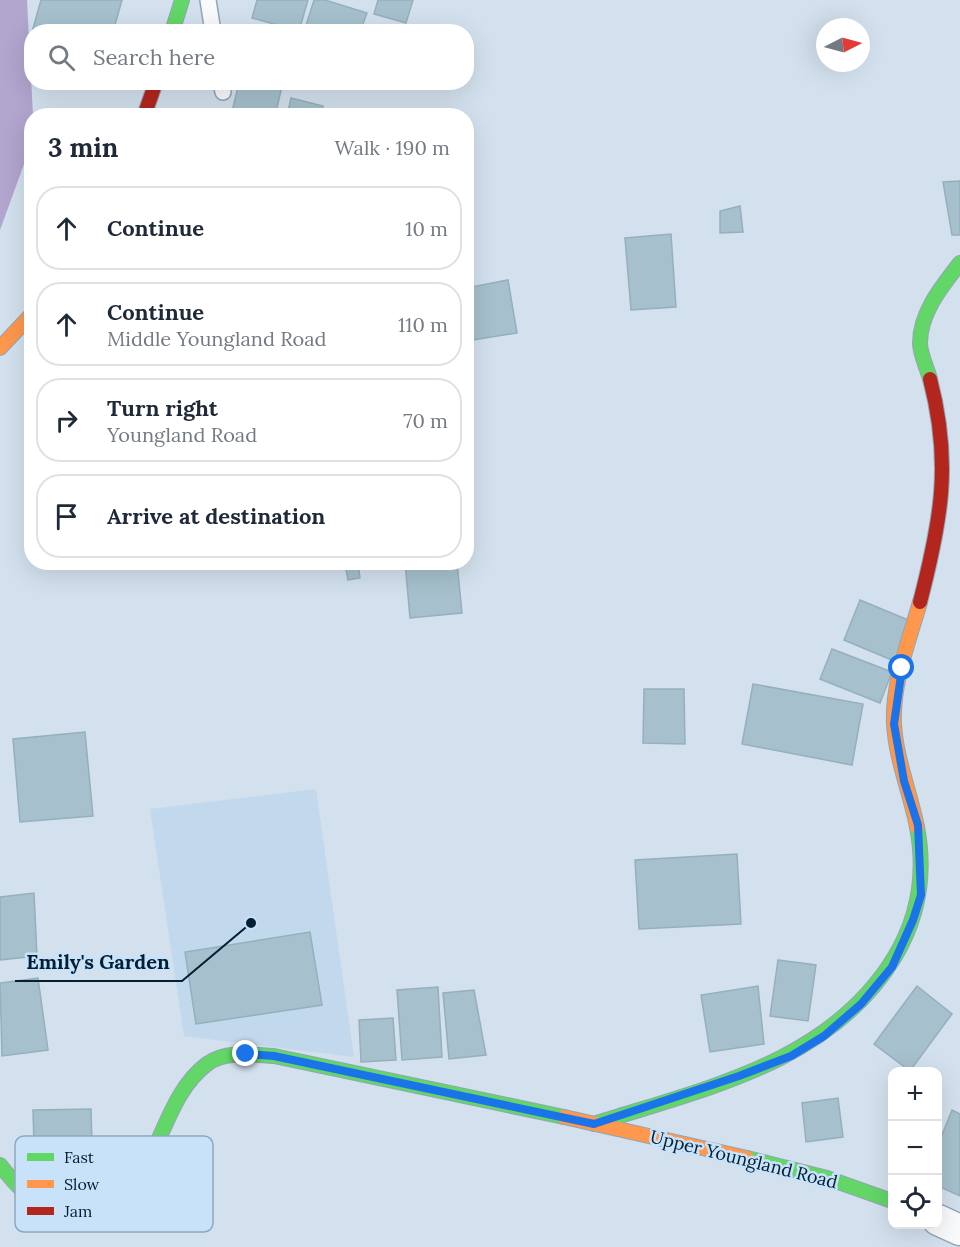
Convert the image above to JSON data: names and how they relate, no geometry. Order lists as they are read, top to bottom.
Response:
{
  "streets": {
    "main road": ["Upper Youngland Road"]
  },
  "places": ["Emily's Garden"],
  "legend": ["Fast", "Slow", "Jam"],
  "north": "right",
  "page": {
    "search": "Search here",
    "heading": ["3 min", "Walk · 190 m"],
    "list": [
      ["Continue", "10 m"],
      ["Continue", "Middle Youngland Road", "110 m"],
      ["Turn right", "Youngland Road", "70 m"],
      "Arrive at destination"
    ],
    "map_buttons": ["+", "−"]
  }
}
